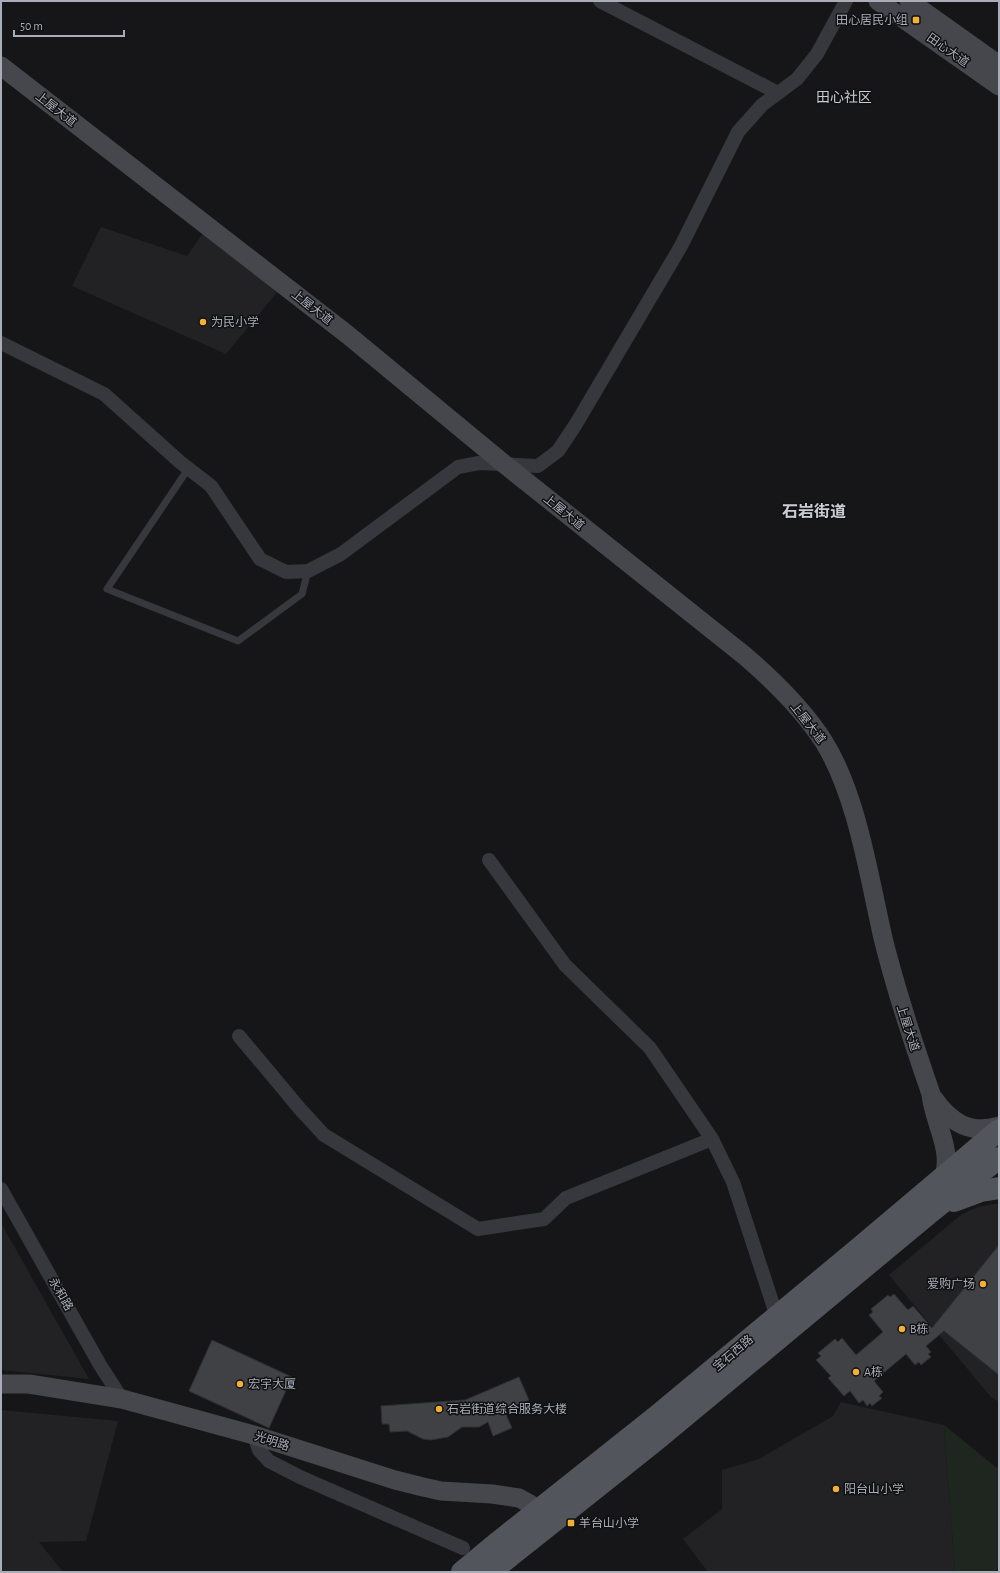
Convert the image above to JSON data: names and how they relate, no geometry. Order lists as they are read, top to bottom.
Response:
{
  "streets": {
    "main road": ["宝石西路"],
    "street": [
      "田心大道",
      "上屋大道",
      "永和路",
      "光明路"
    ]
  },
  "crossings": [
    ["上屋大道", "宝石西路"],
    ["永和路", "光明路"],
    ["宝石西路", "光明路"]
  ],
  "districts": ["田心社区", "石岩街道"],
  "places": {
    "transit": ["田心居民小组", "羊台山小学"],
    "other": [
      "为民小学",
      "爱购广场",
      "B栋",
      "A栋",
      "宏宇大厦",
      "石岩街道综合服务大楼",
      "阳台山小学"
    ]
  },
  "scale_bar": "50 m"
}
